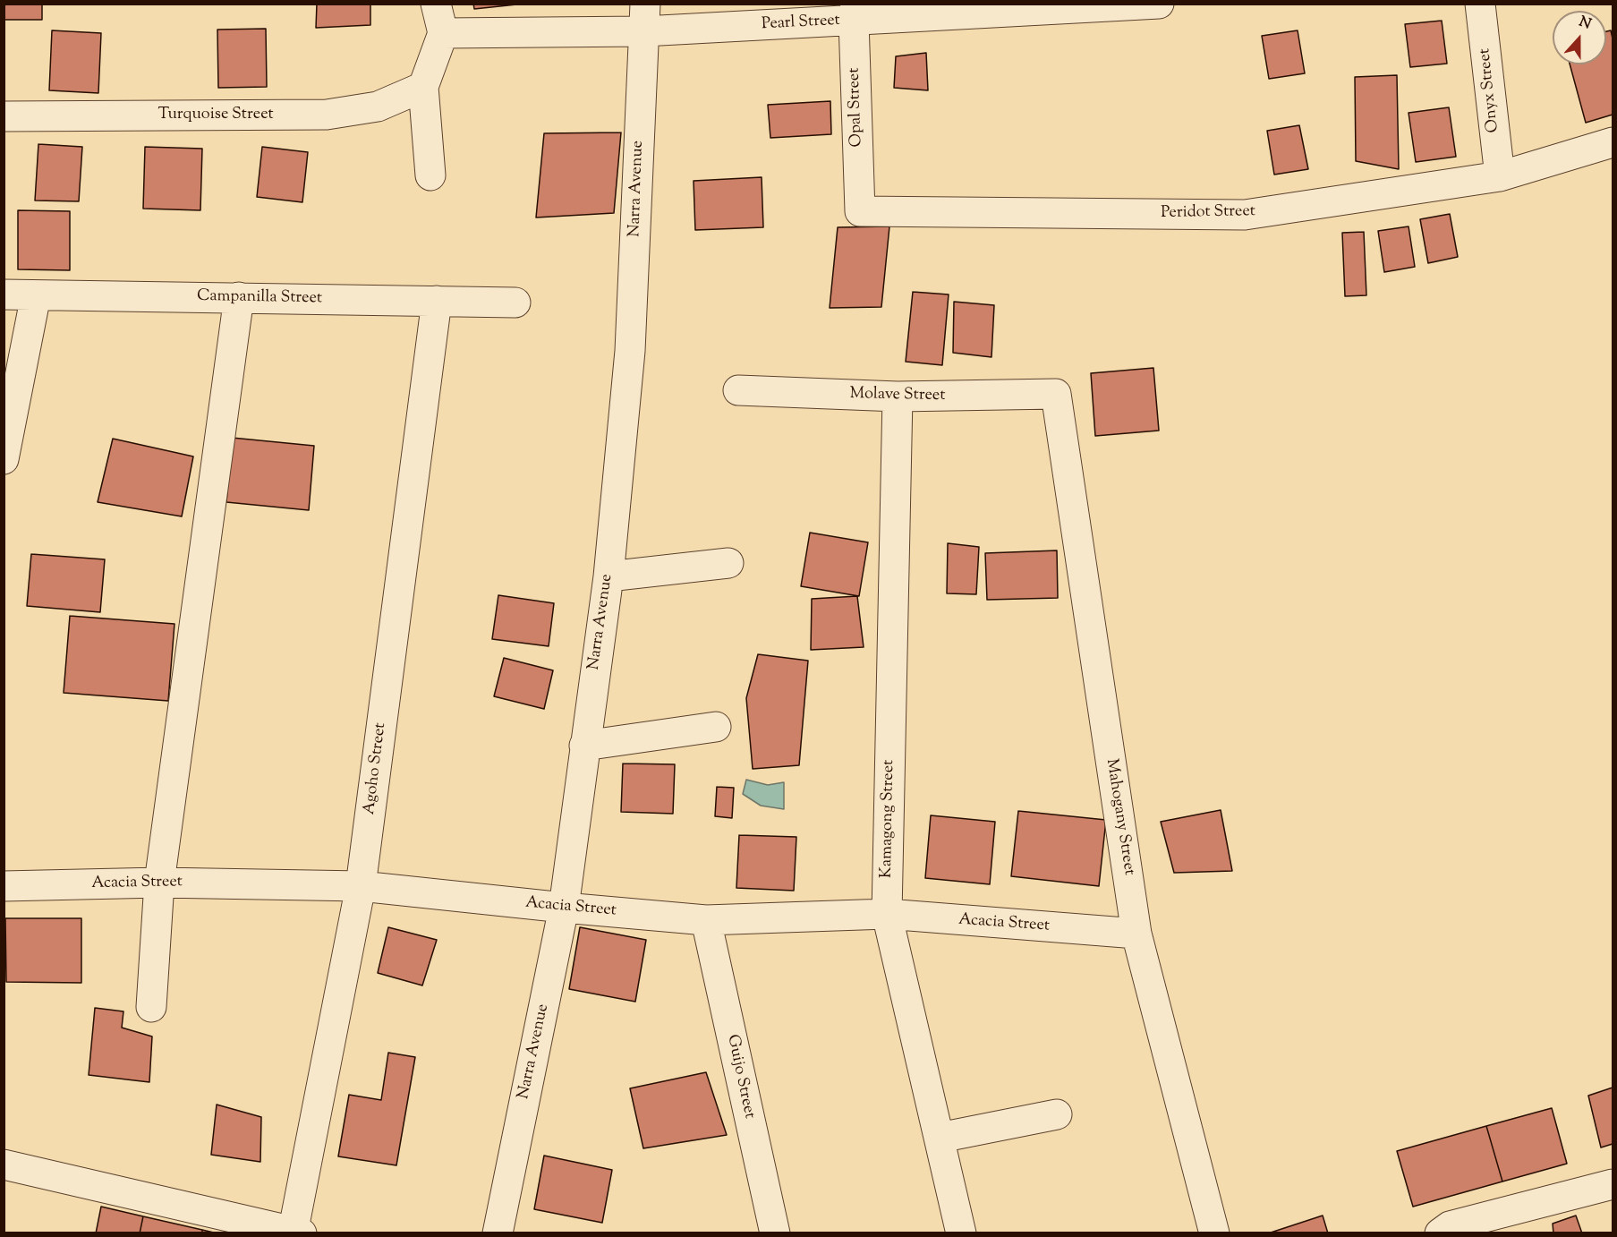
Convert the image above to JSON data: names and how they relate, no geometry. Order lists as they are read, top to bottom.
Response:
{
  "streets": {
    "street": [
      "Pearl Street",
      "Onyx Street",
      "Opal Street",
      "Turquoise Street",
      "Narra Avenue",
      "Peridot Street",
      "Campanilla Street",
      "Molave Street",
      "Agoho Street",
      "Mahogany Street",
      "Kamagong Street",
      "Acacia Street",
      "Guijo Street"
    ]
  },
  "crossings": [
    ["Pearl Street", "Opal Street"],
    ["Pearl Street", "Narra Avenue"],
    ["Onyx Street", "Peridot Street"],
    ["Opal Street", "Peridot Street"],
    ["Narra Avenue", "Acacia Street"],
    ["Campanilla Street", "Agoho Street"],
    ["Molave Street", "Mahogany Street"],
    ["Molave Street", "Kamagong Street"],
    ["Agoho Street", "Acacia Street"],
    ["Mahogany Street", "Acacia Street"],
    ["Kamagong Street", "Acacia Street"],
    ["Acacia Street", "Guijo Street"]
  ],
  "north": "top"
}
